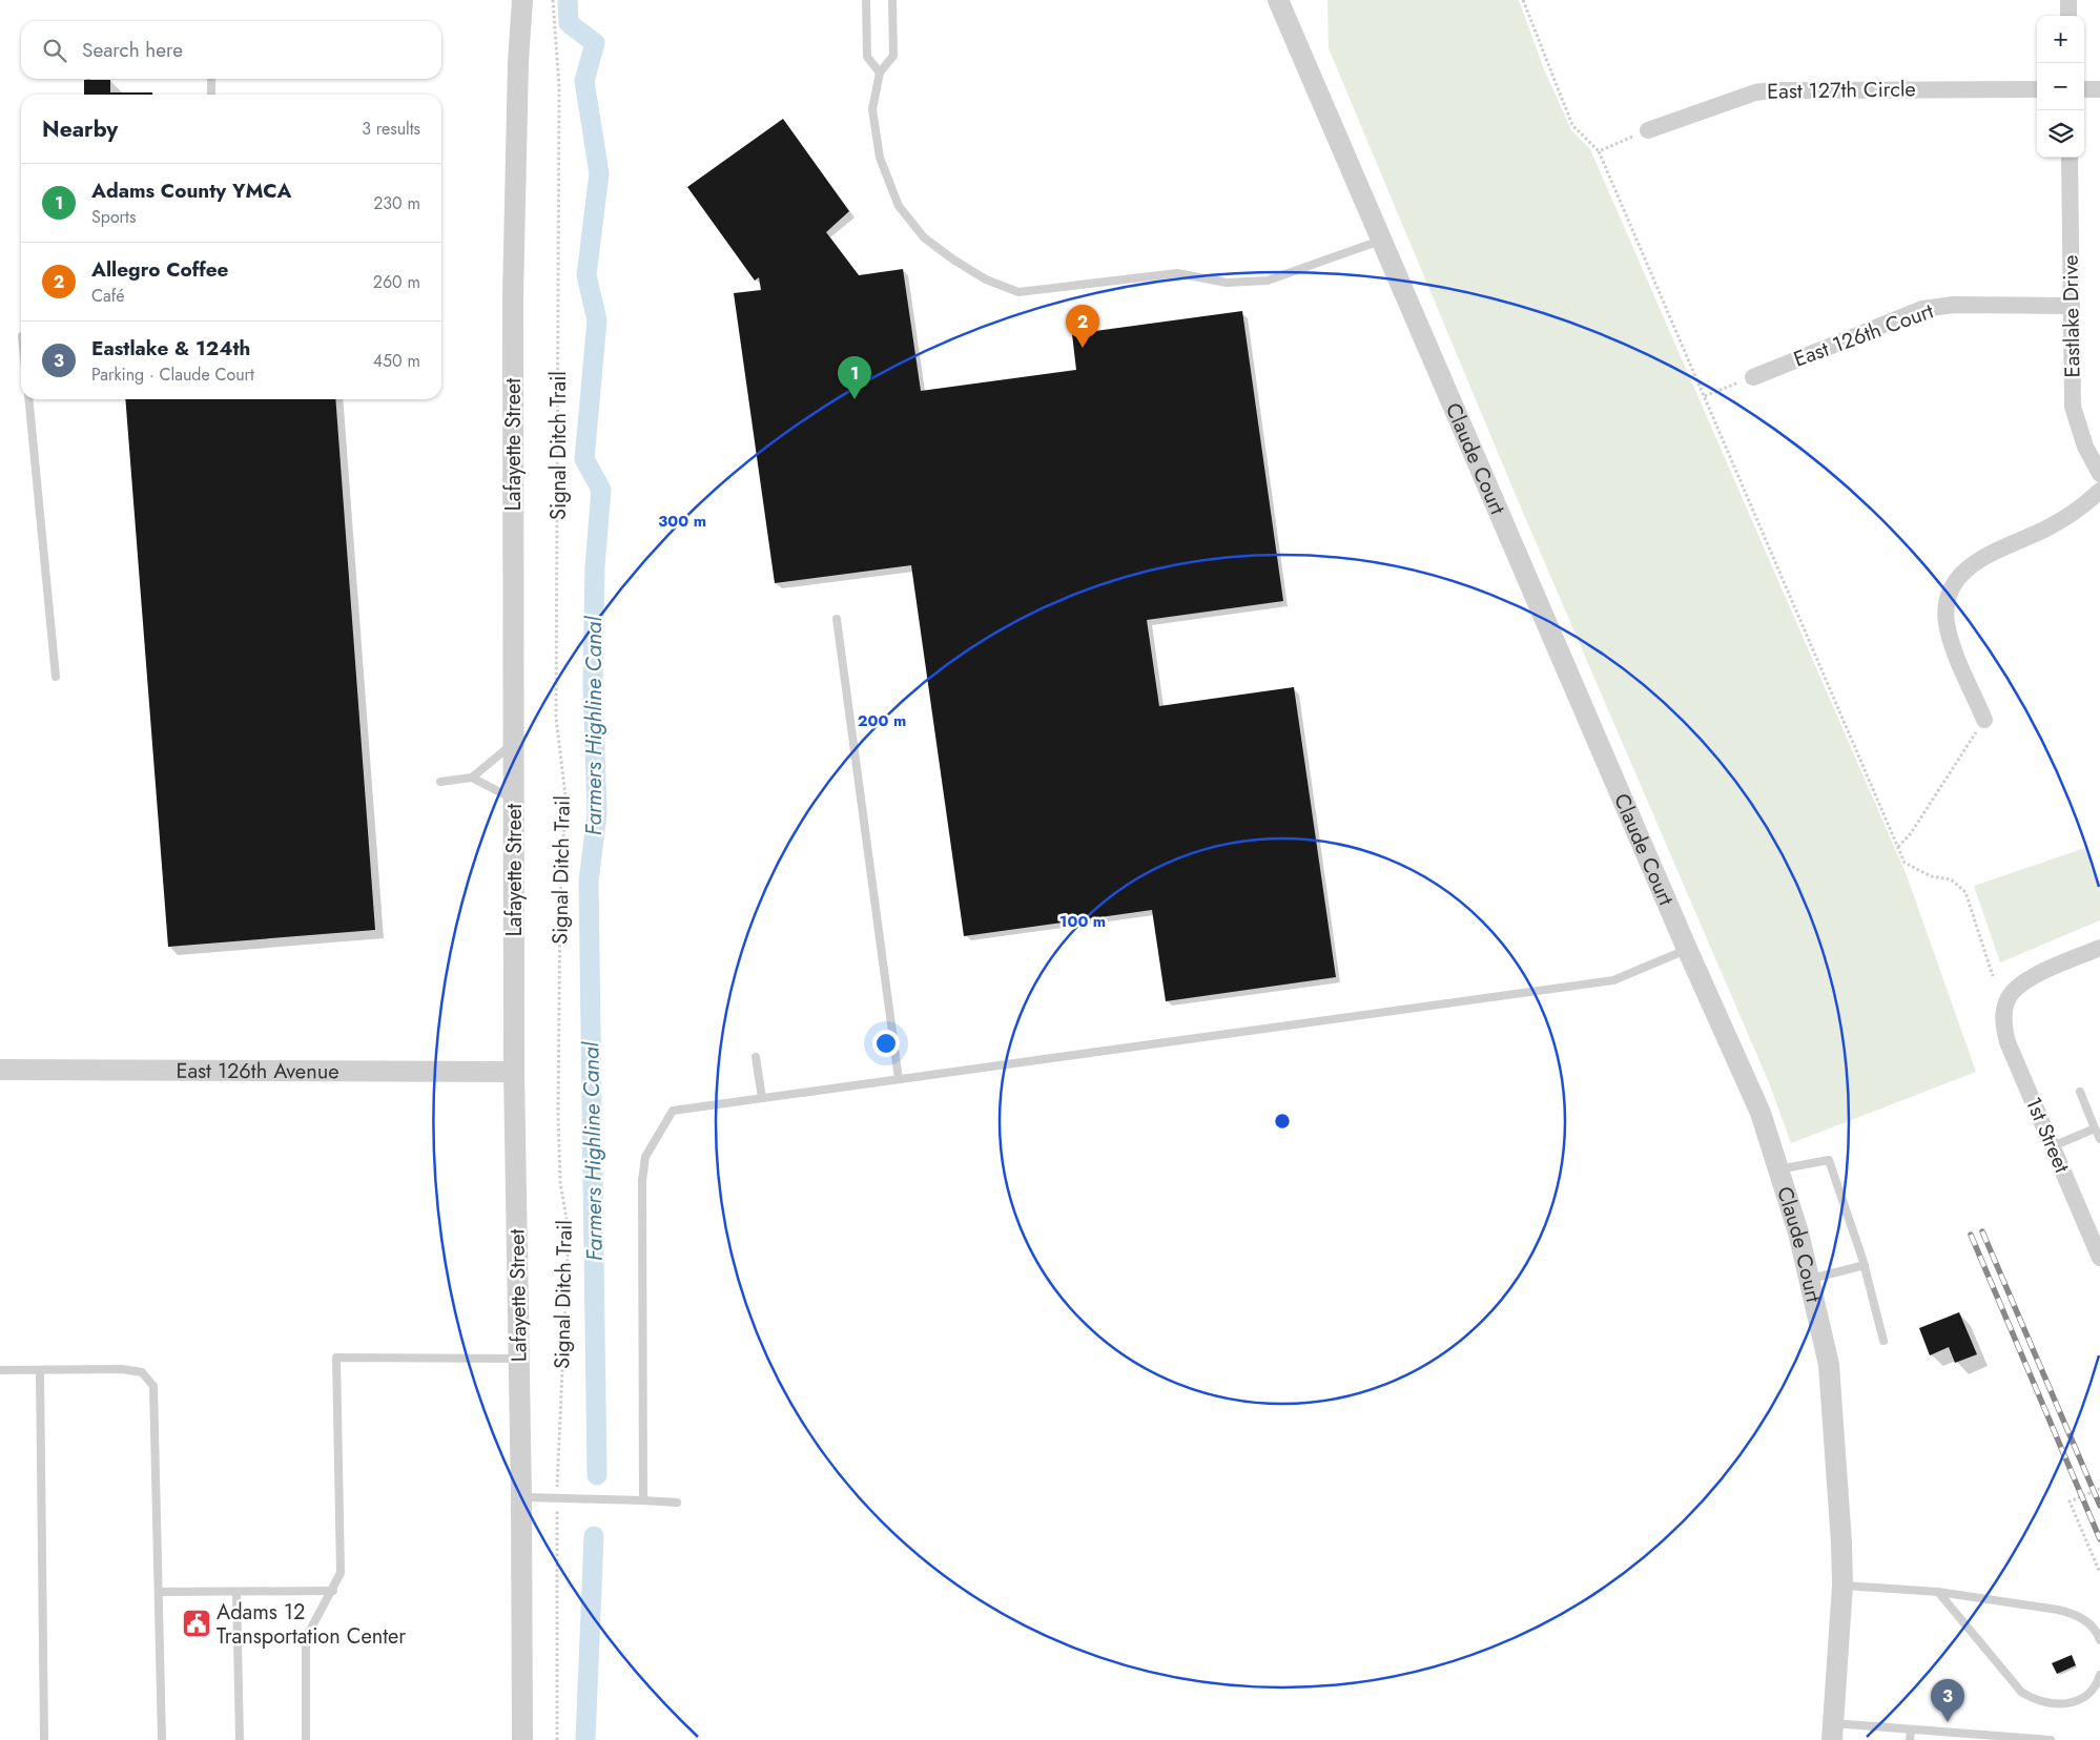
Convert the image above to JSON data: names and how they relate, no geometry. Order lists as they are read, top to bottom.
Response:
{
  "streets": {
    "street": [
      "East 127th Circle",
      "Eastlake Drive",
      "East 126th Court",
      "Lafayette Street",
      "Claude Court",
      "East 126th Avenue",
      "1st Street"
    ],
    "path": ["Signal Ditch Trail"]
  },
  "crossings": [
    ["Eastlake Drive", "East 126th Court"],
    ["Lafayette Street", "East 126th Avenue"]
  ],
  "water": ["Farmers Highline Canal"],
  "places": {
    "public building": ["Adams 12 Transportation Center"]
  },
  "page": {
    "map_buttons": ["+", "−"],
    "search": "Search here",
    "heading": ["Nearby", "3 results"],
    "list": [
      {
        "mark": "1",
        "name": "Adams County YMCA",
        "note": "Sports",
        "value": "230 m"
      },
      {
        "mark": "2",
        "name": "Allegro Coffee",
        "note": "Café",
        "value": "260 m"
      },
      {
        "mark": "3",
        "name": "Eastlake & 124th",
        "note": "Parking · Claude Court",
        "value": "450 m"
      }
    ],
    "pins": ["2", "1", "3"]
  },
  "rings": ["300 m", "200 m", "100 m"]
}
